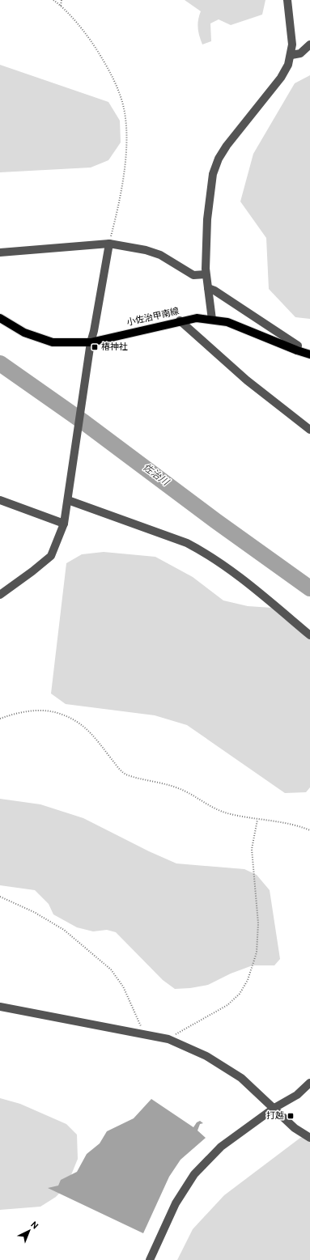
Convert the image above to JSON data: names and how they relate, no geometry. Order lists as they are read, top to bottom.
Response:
{
  "streets": {
    "main road": ["小佐治甲南線"]
  },
  "water": ["佐治川"],
  "places": {
    "transit": ["椿神社", "打越"]
  },
  "north": "top right"
}
